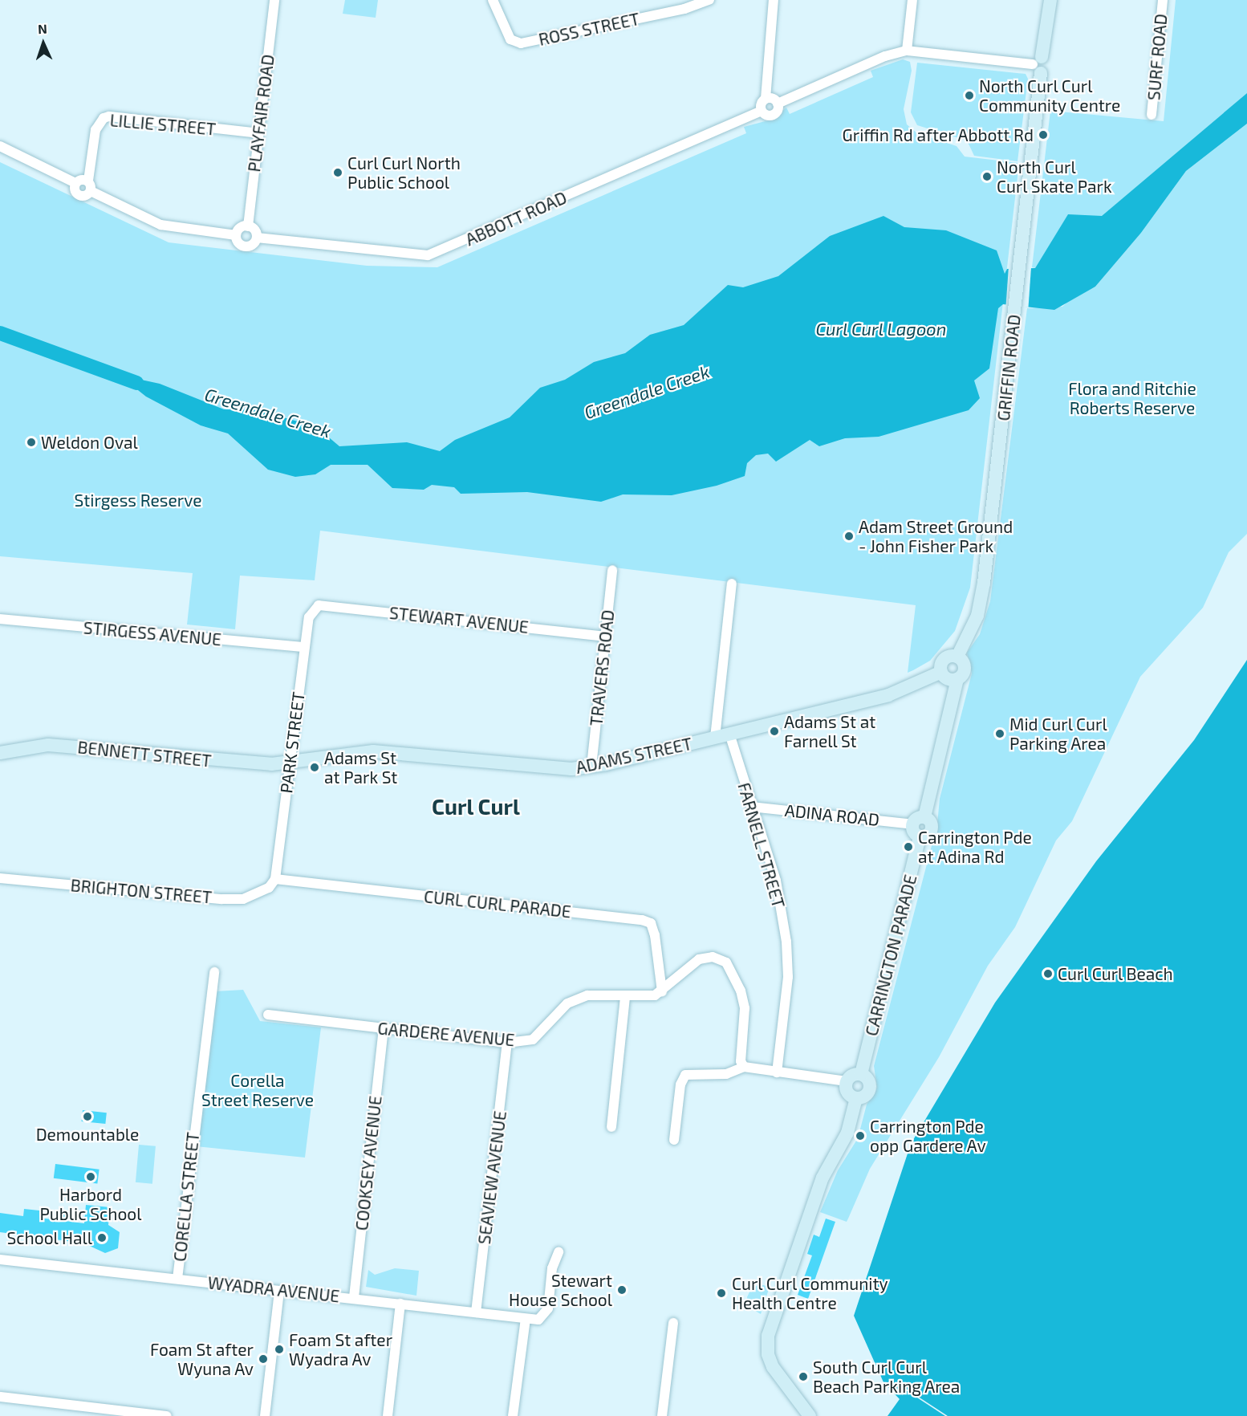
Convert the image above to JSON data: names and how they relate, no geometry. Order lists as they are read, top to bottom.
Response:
{
  "streets": {
    "main road": [
      "GRIFFIN ROAD",
      "BENNETT STREET",
      "ADAMS STREET",
      "CARRINGTON PARADE"
    ],
    "street": [
      "ROSS STREET",
      "SURF ROAD",
      "PLAYFAIR ROAD",
      "LILLIE STREET",
      "ABBOTT ROAD",
      "STEWART AVENUE",
      "STIRGESS AVENUE",
      "TRAVERS ROAD",
      "PARK STREET",
      "ADINA ROAD",
      "FARNELL STREET",
      "BRIGHTON STREET",
      "CURL CURL PARADE",
      "GARDERE AVENUE",
      "COOKSEY AVENUE",
      "SEAVIEW AVENUE",
      "CORELLA STREET",
      "WYADRA AVENUE"
    ]
  },
  "crossings": [
    ["PLAYFAIR ROAD", "LILLIE STREET"],
    ["PLAYFAIR ROAD", "ABBOTT ROAD"],
    ["LILLIE STREET", "ABBOTT ROAD"],
    ["ABBOTT ROAD", "GRIFFIN ROAD"],
    ["GRIFFIN ROAD", "ADAMS STREET"],
    ["GRIFFIN ROAD", "CARRINGTON PARADE"],
    ["STEWART AVENUE", "TRAVERS ROAD"],
    ["STEWART AVENUE", "PARK STREET"],
    ["STIRGESS AVENUE", "PARK STREET"],
    ["TRAVERS ROAD", "ADAMS STREET"],
    ["PARK STREET", "BENNETT STREET"],
    ["PARK STREET", "ADAMS STREET"],
    ["PARK STREET", "BRIGHTON STREET"],
    ["PARK STREET", "CURL CURL PARADE"],
    ["BENNETT STREET", "ADAMS STREET"],
    ["ADAMS STREET", "FARNELL STREET"],
    ["ADAMS STREET", "CARRINGTON PARADE"],
    ["ADINA ROAD", "FARNELL STREET"],
    ["ADINA ROAD", "CARRINGTON PARADE"],
    ["BRIGHTON STREET", "CURL CURL PARADE"],
    ["CURL CURL PARADE", "GARDERE AVENUE"],
    ["GARDERE AVENUE", "COOKSEY AVENUE"],
    ["GARDERE AVENUE", "SEAVIEW AVENUE"],
    ["COOKSEY AVENUE", "WYADRA AVENUE"],
    ["SEAVIEW AVENUE", "WYADRA AVENUE"],
    ["CORELLA STREET", "WYADRA AVENUE"]
  ],
  "districts": ["Curl Curl"],
  "water": ["Curl Curl Lagoon", "Greendale Creek"],
  "parks": ["Flora and Ritchie Roberts Reserve", "Stirgess Reserve", "Corella Street Reserve"],
  "places": [
    "North Curl Curl Community Centre",
    "Griffin Rd after Abbott Rd",
    "Curl Curl North Public School",
    "North Curl Curl Skate Park",
    "Weldon Oval",
    "Adam Street Ground - John Fisher Park",
    "Adams St at Farnell St",
    "Mid Curl Curl Parking Area",
    "Adams St at Park St",
    "Carrington Pde at Adina Rd",
    "Curl Curl Beach",
    "Demountable",
    "Carrington Pde opp Gardere Av",
    "Harbord Public School",
    "School Hall",
    "Stewart House School",
    "Curl Curl Community Health Centre",
    "Foam St after Wyadra Av",
    "Foam St after Wyuna Av",
    "South Curl Curl Beach Parking Area"
  ],
  "north": "top"
}
